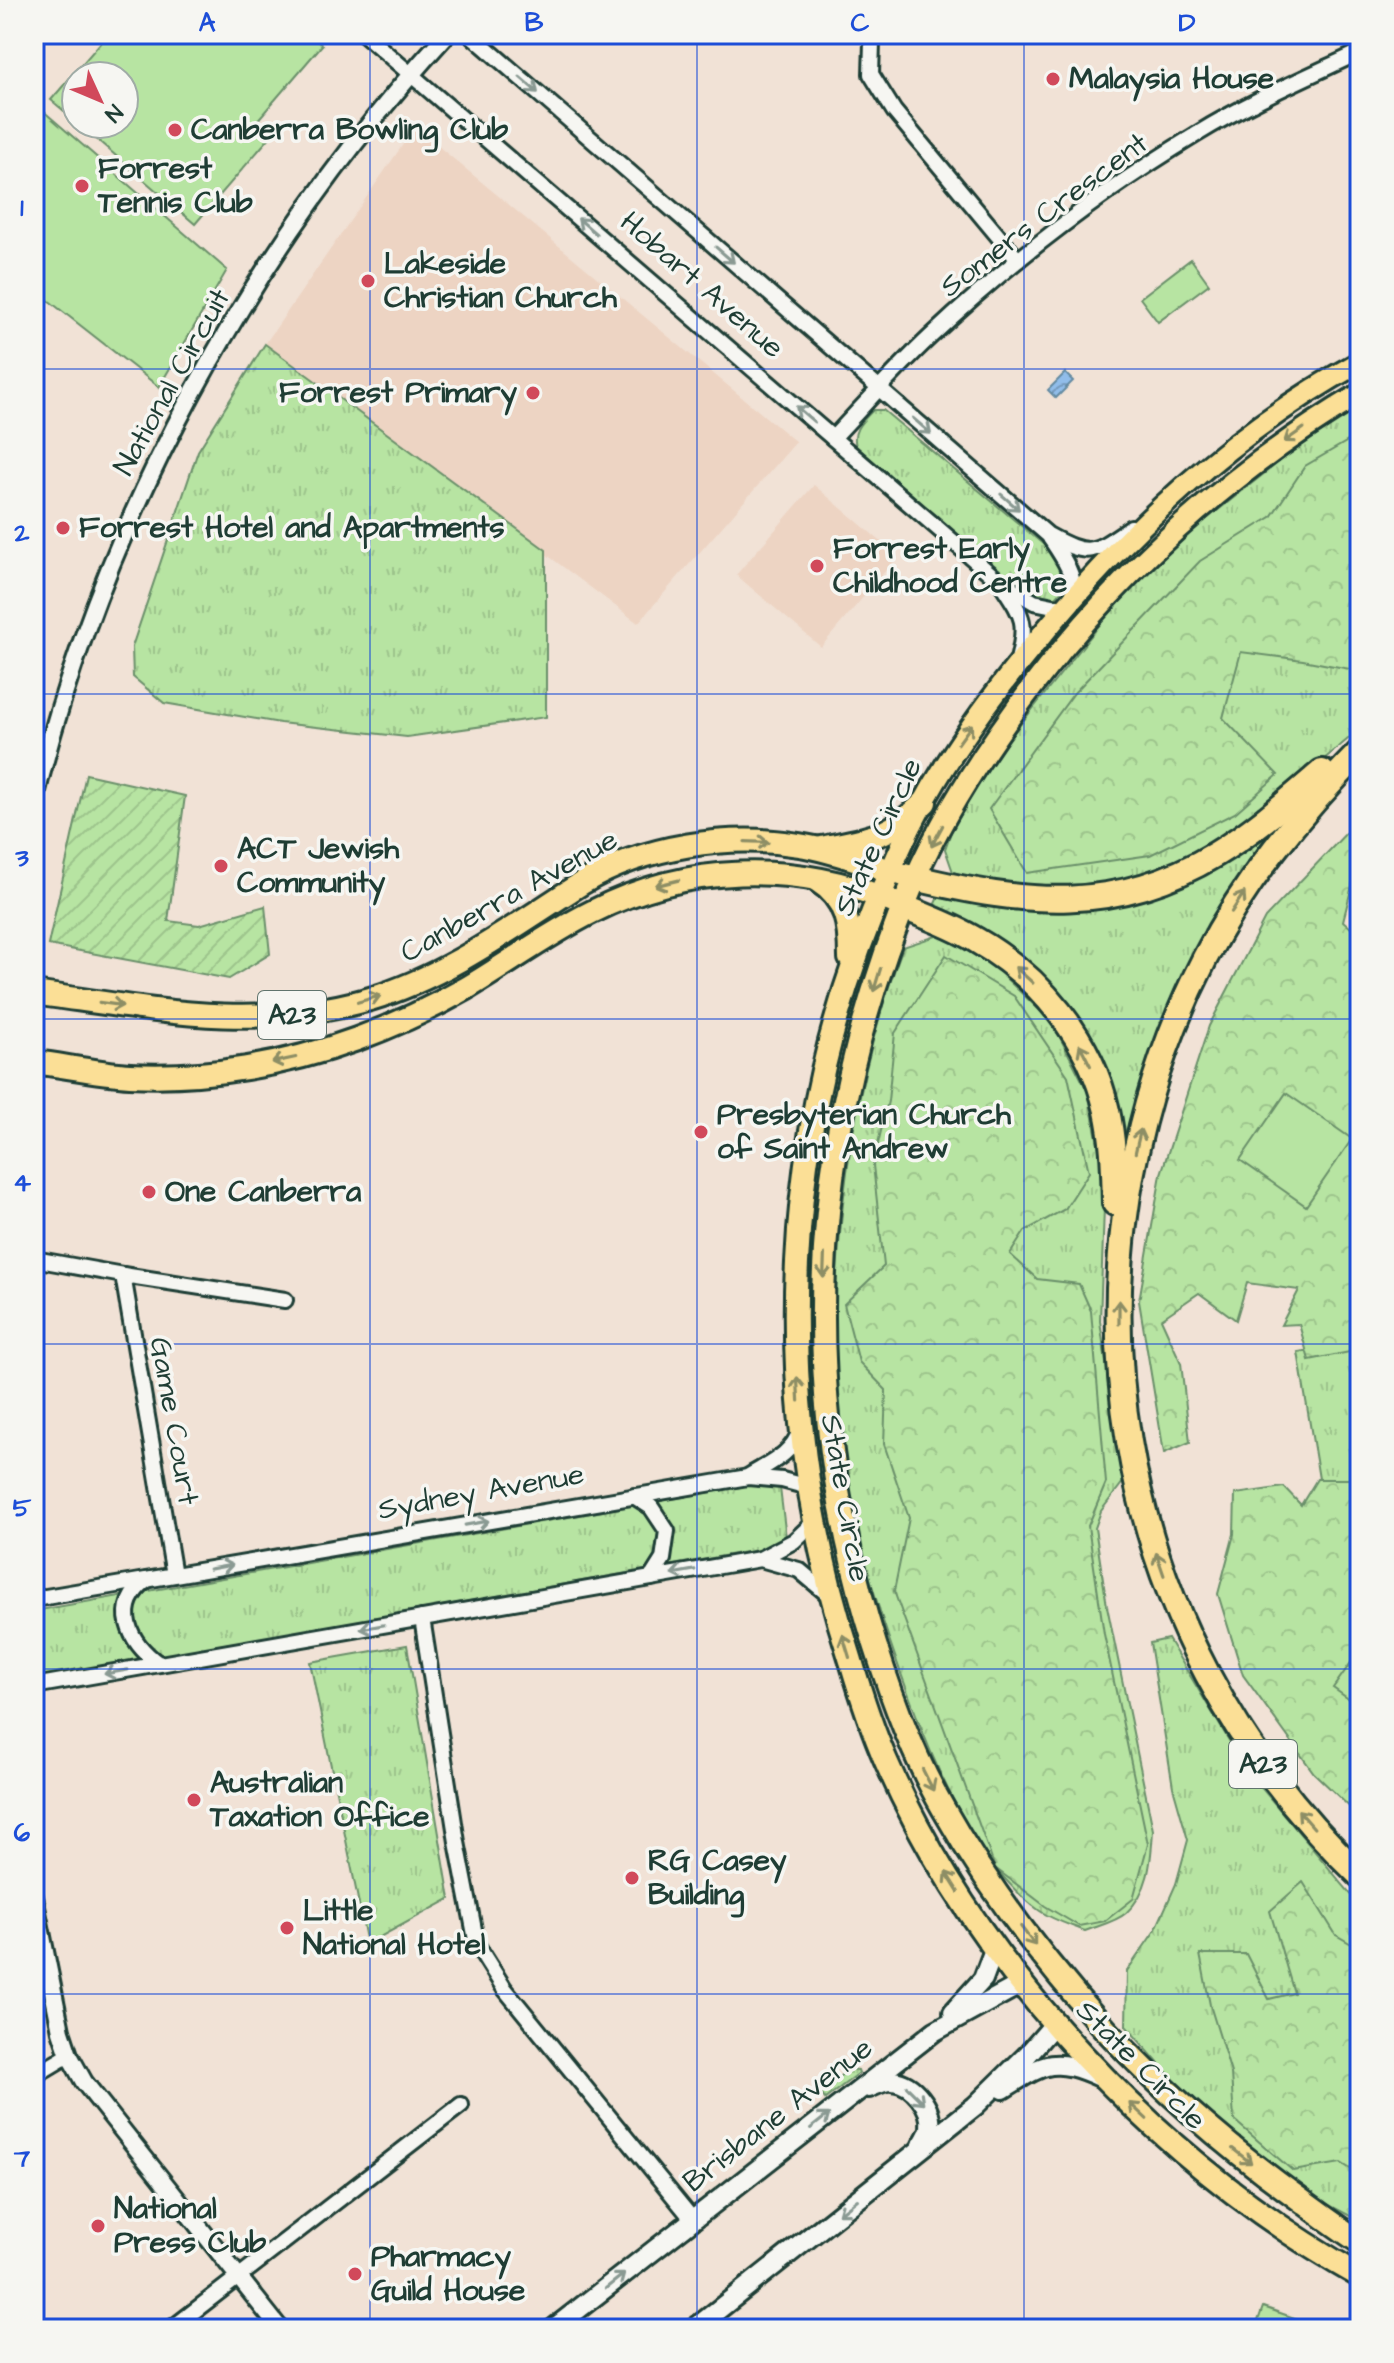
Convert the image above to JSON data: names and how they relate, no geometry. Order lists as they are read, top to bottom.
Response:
{
  "streets": {
    "highway": [
      "State Circle",
      "Canberra Avenue",
      "A23",
      "Sydney Avenue",
      "Brisbane Avenue"
    ],
    "street": [
      "Somers Crescent",
      "Hobart Avenue",
      "National Circuit",
      "Game Court"
    ]
  },
  "crossings": [
    ["Somers Crescent", "Hobart Avenue"],
    ["Hobart Avenue", "National Circuit"],
    ["Hobart Avenue", "State Circle"],
    ["State Circle", "Canberra Avenue"],
    ["State Circle", "A23"],
    ["State Circle", "Sydney Avenue"],
    ["State Circle", "Brisbane Avenue"],
    ["Canberra Avenue", "A23"],
    ["Game Court", "Sydney Avenue"]
  ],
  "one_way": ["Sydney Avenue", "Brisbane Avenue"],
  "places": [
    "Malaysia House",
    "Canberra Bowling Club",
    "Forrest Tennis Club",
    "Lakeside Christian Church",
    "Forrest Primary",
    "Forrest Hotel and Apartments",
    "Forrest Early Childhood Centre",
    "ACT Jewish Community",
    "Presbyterian Church of Saint Andrew",
    "One Canberra",
    "Australian Taxation Office",
    "RG Casey Building",
    "Little National Hotel",
    "National Press Club",
    "Pharmacy Guild House"
  ],
  "north": "bottom right",
  "grid": {
    "columns": [
      "A",
      "B",
      "C",
      "D"
    ],
    "rows": [
      "1",
      "2",
      "3",
      "4",
      "5",
      "6",
      "7"
    ]
  }
}
